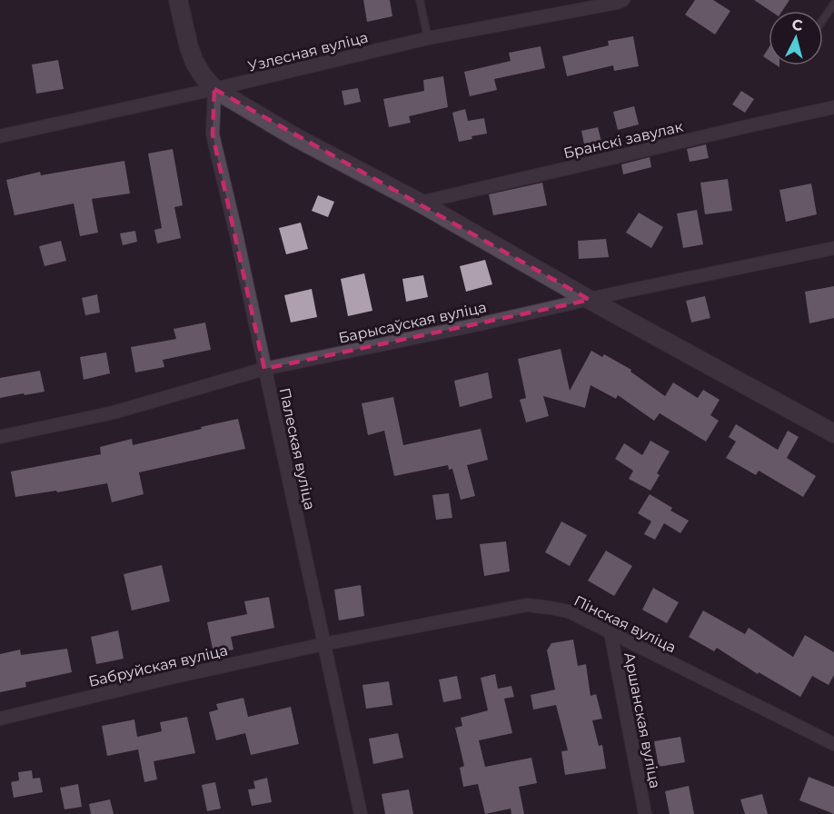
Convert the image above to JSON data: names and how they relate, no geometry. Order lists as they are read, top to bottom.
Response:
{
  "streets": {
    "street": [
      "Узлесная вуліца",
      "Бранскі завулак",
      "Барысаўская вуліца",
      "Палеская вуліца",
      "Пінская вуліца",
      "Бабруйская вуліца",
      "Аршанская вуліца"
    ]
  },
  "crossings": [
    ["Узлесная вуліца", "Палеская вуліца"],
    ["Барысаўская вуліца", "Палеская вуліца"],
    ["Палеская вуліца", "Пінская вуліца"],
    ["Палеская вуліца", "Бабруйская вуліца"],
    ["Пінская вуліца", "Бабруйская вуліца"],
    ["Пінская вуліца", "Аршанская вуліца"]
  ],
  "north": "top"
}
